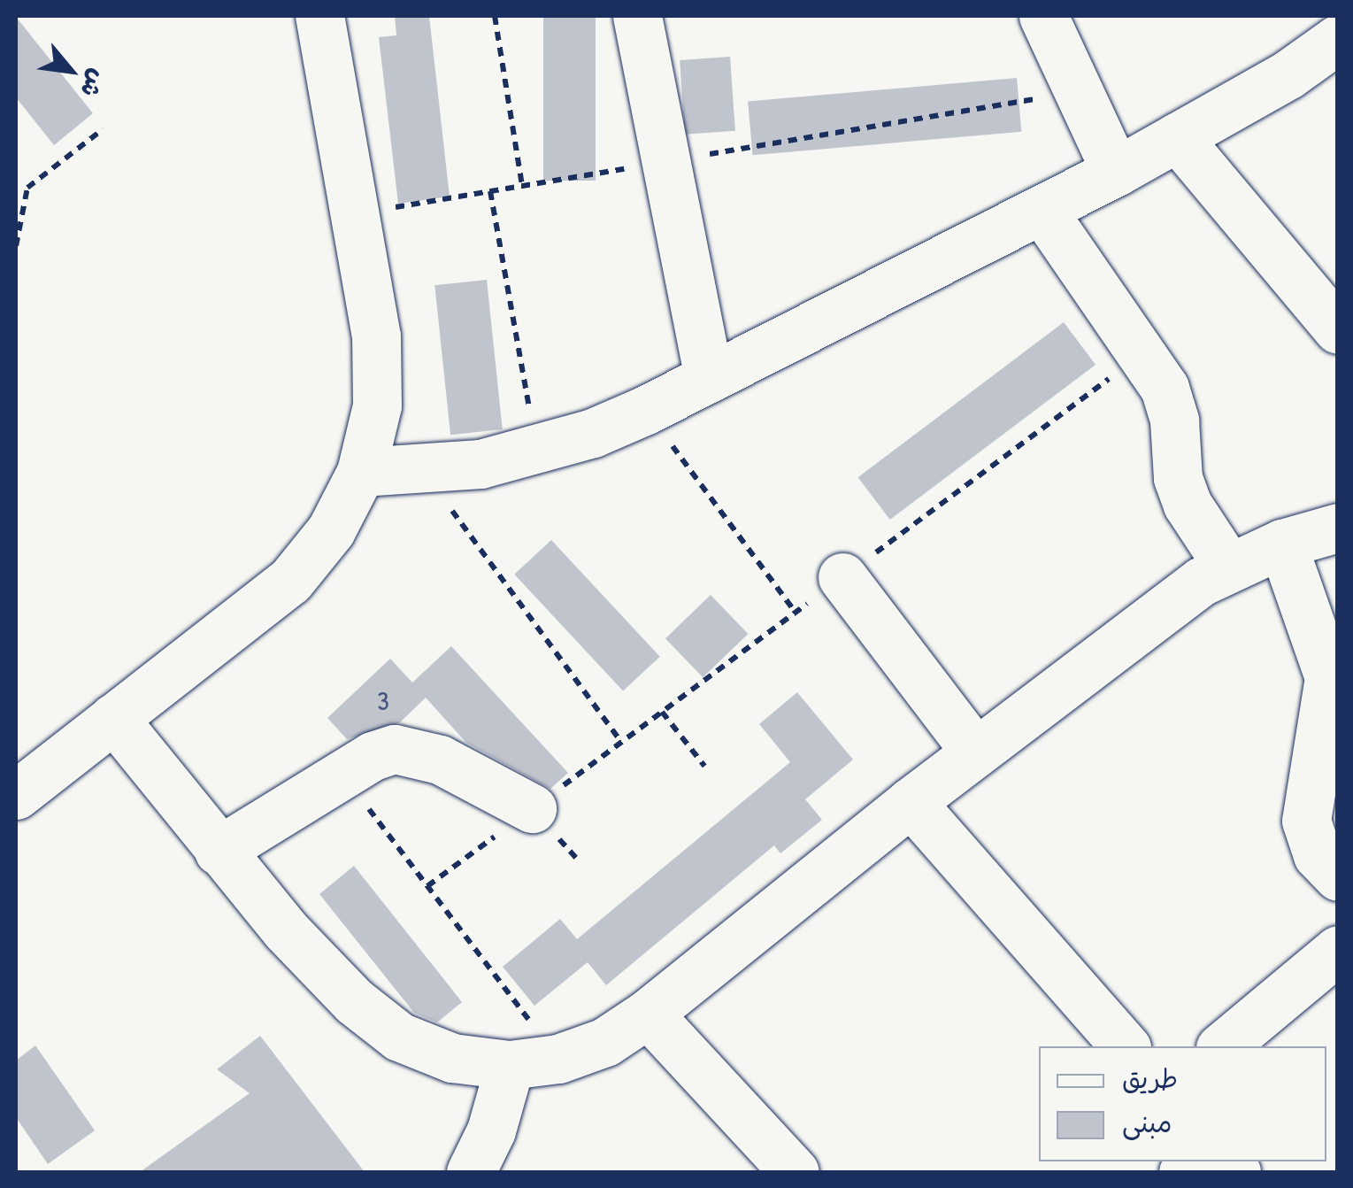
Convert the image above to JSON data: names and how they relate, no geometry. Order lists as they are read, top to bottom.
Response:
{
  "house_numbers": ["3"],
  "legend": ["طريق", "مبنى"],
  "north": "bottom right"
}
